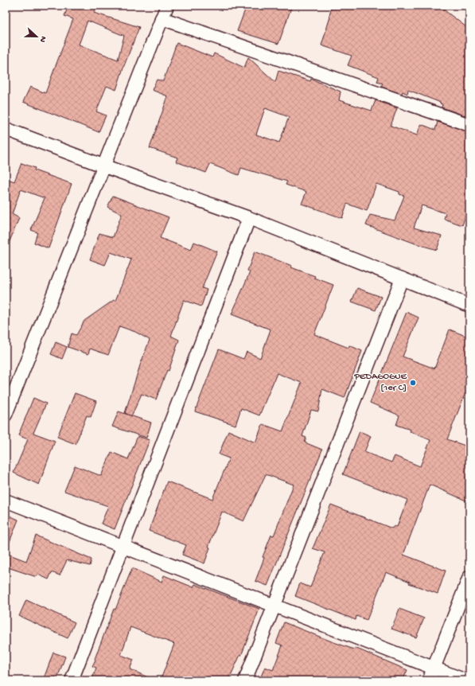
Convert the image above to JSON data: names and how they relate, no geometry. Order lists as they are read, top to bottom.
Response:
{
  "places": ["PEDAGOGUE [1er C]"],
  "north": "right"
}
